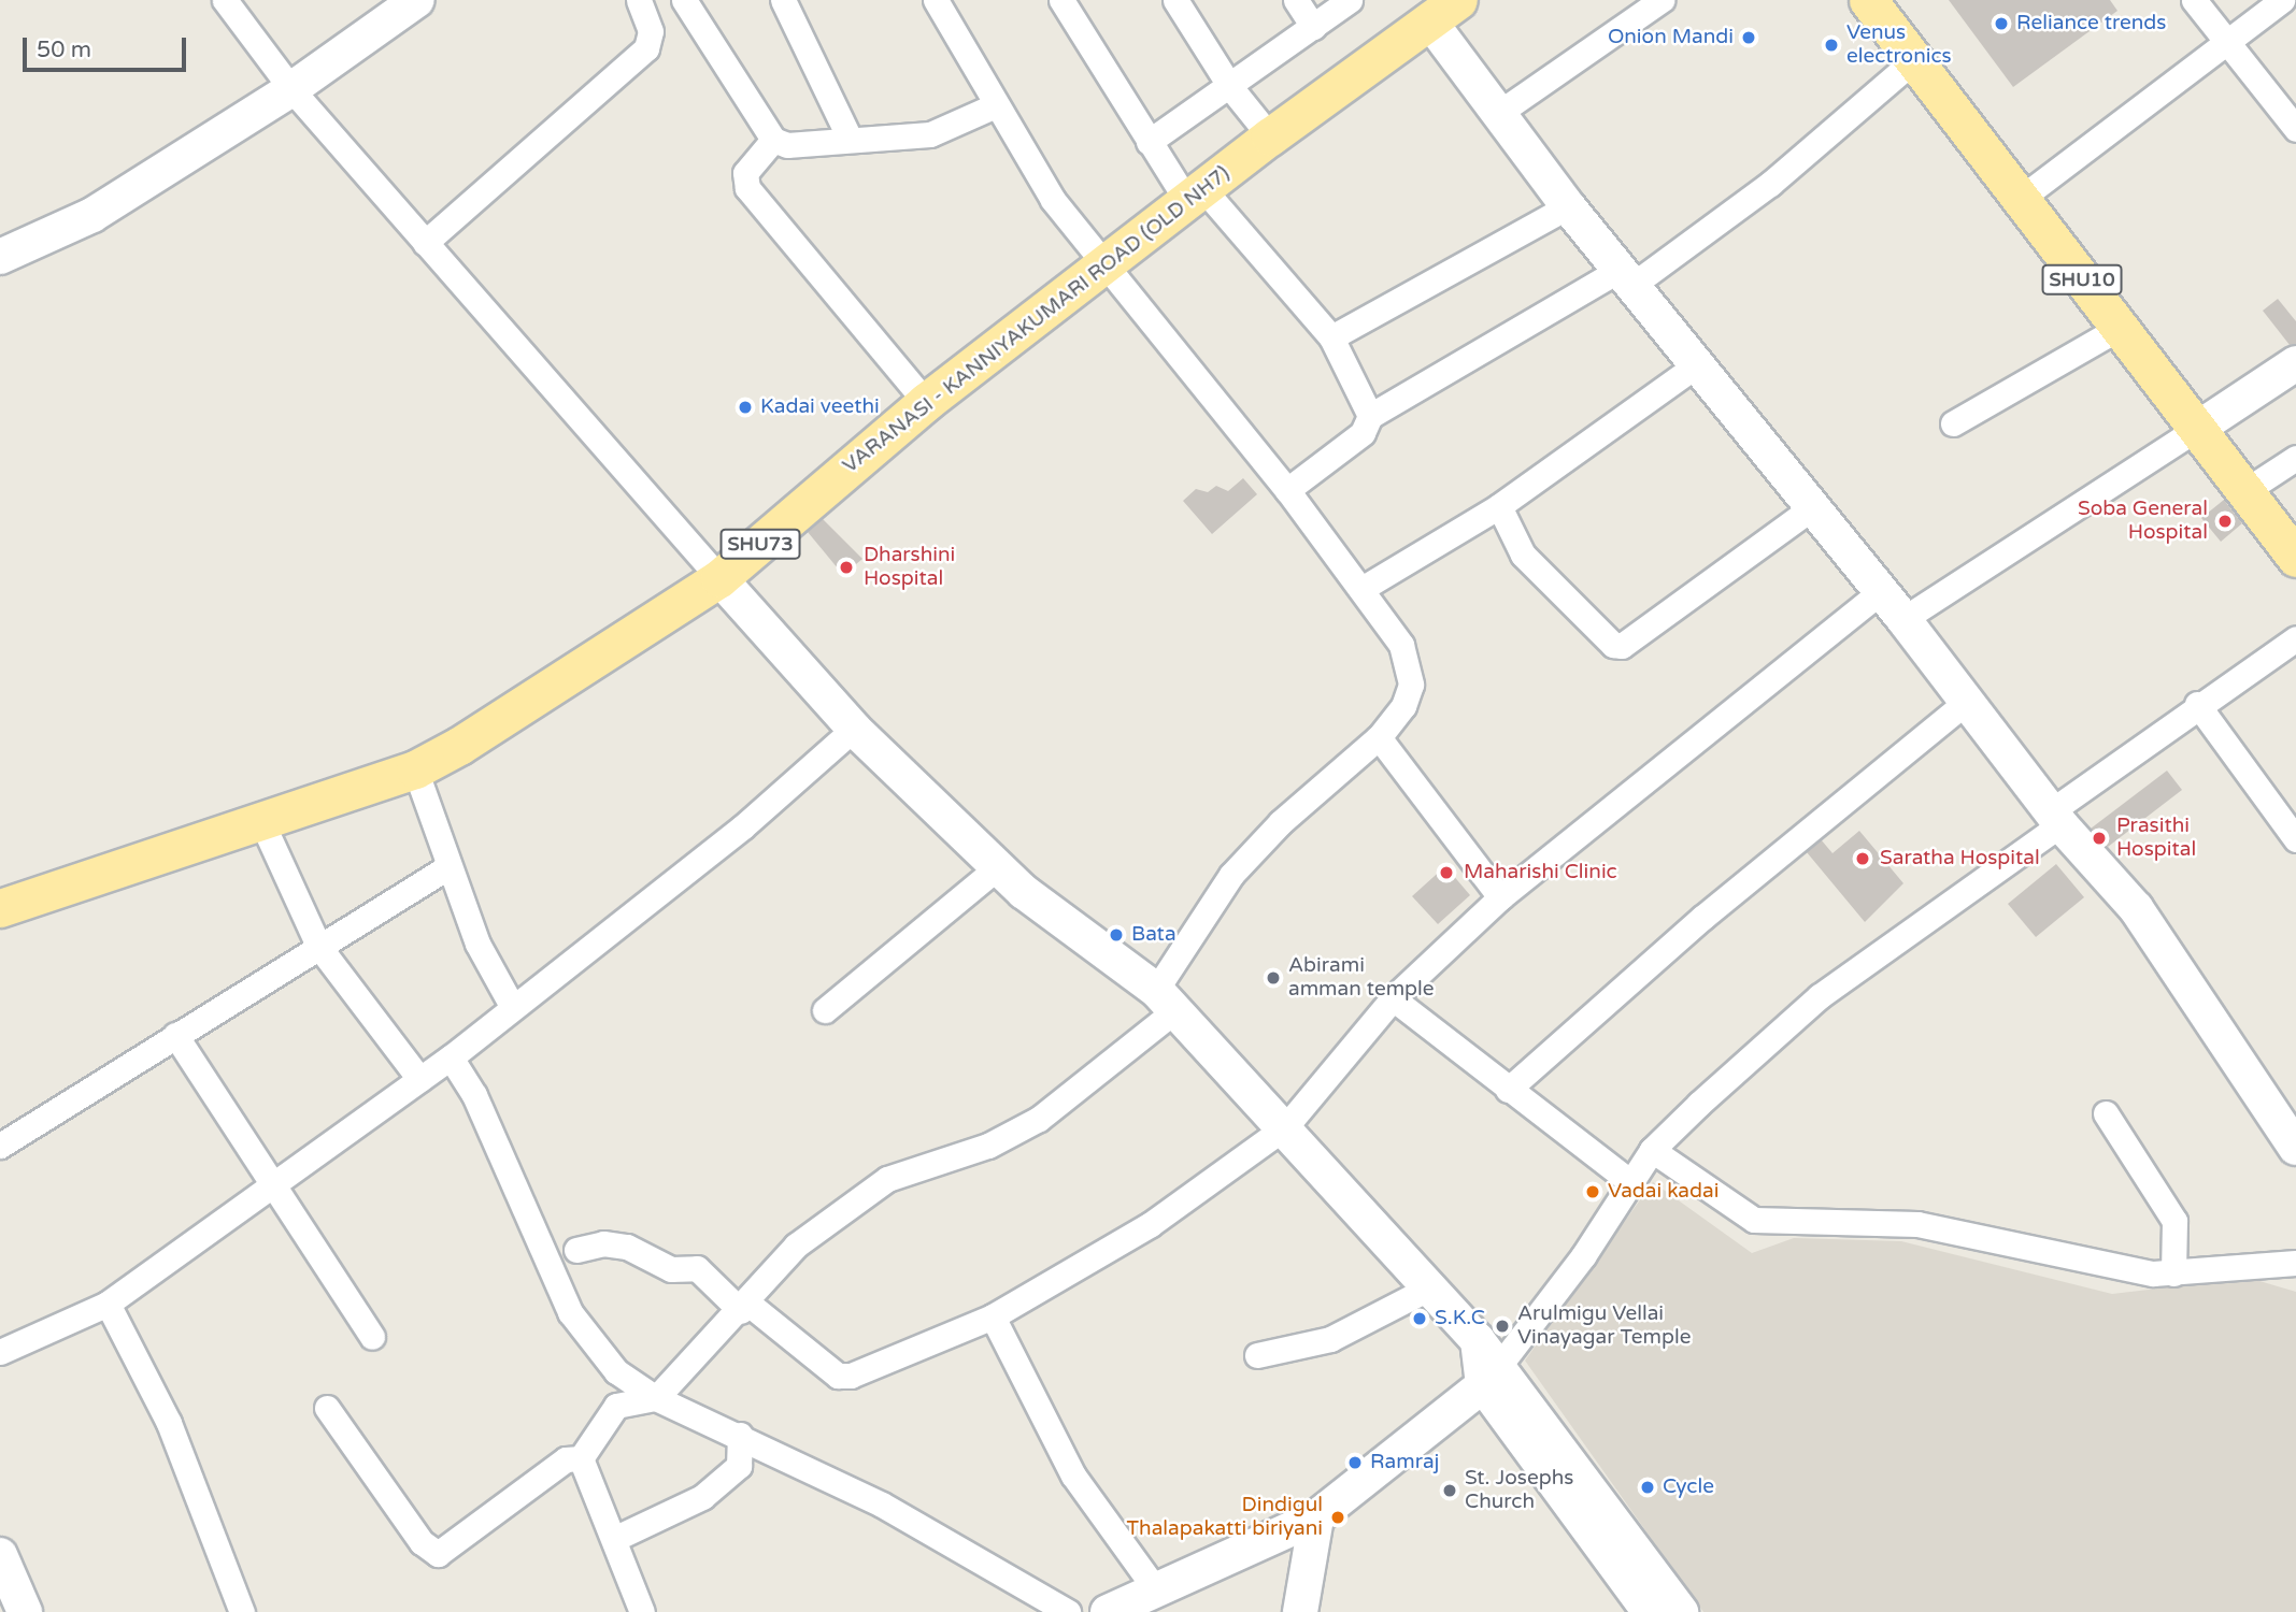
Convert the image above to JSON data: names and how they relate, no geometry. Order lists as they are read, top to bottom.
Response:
{
  "streets": {
    "main road": ["SHU10", "VARANASI - KANNIYAKUMARI ROAD (OLD NH7)", "SHU73"]
  },
  "places": [
    "Reliance trends",
    "Onion Mandi",
    "Venus electronics",
    "Kadai veethi",
    "Soba General Hospital",
    "Dharshini Hospital",
    "Prasithi Hospital",
    "Saratha Hospital",
    "Maharishi Clinic",
    "Bata",
    "Abirami amman temple",
    "Vadai kadai",
    "S.K.C",
    "Arulmigu Vellai Vinayagar Temple",
    "Ramraj",
    "Cycle",
    "St. Josephs Church",
    "Dindigul Thalapakatti biriyani"
  ],
  "scale_bar": "50 m"
}
